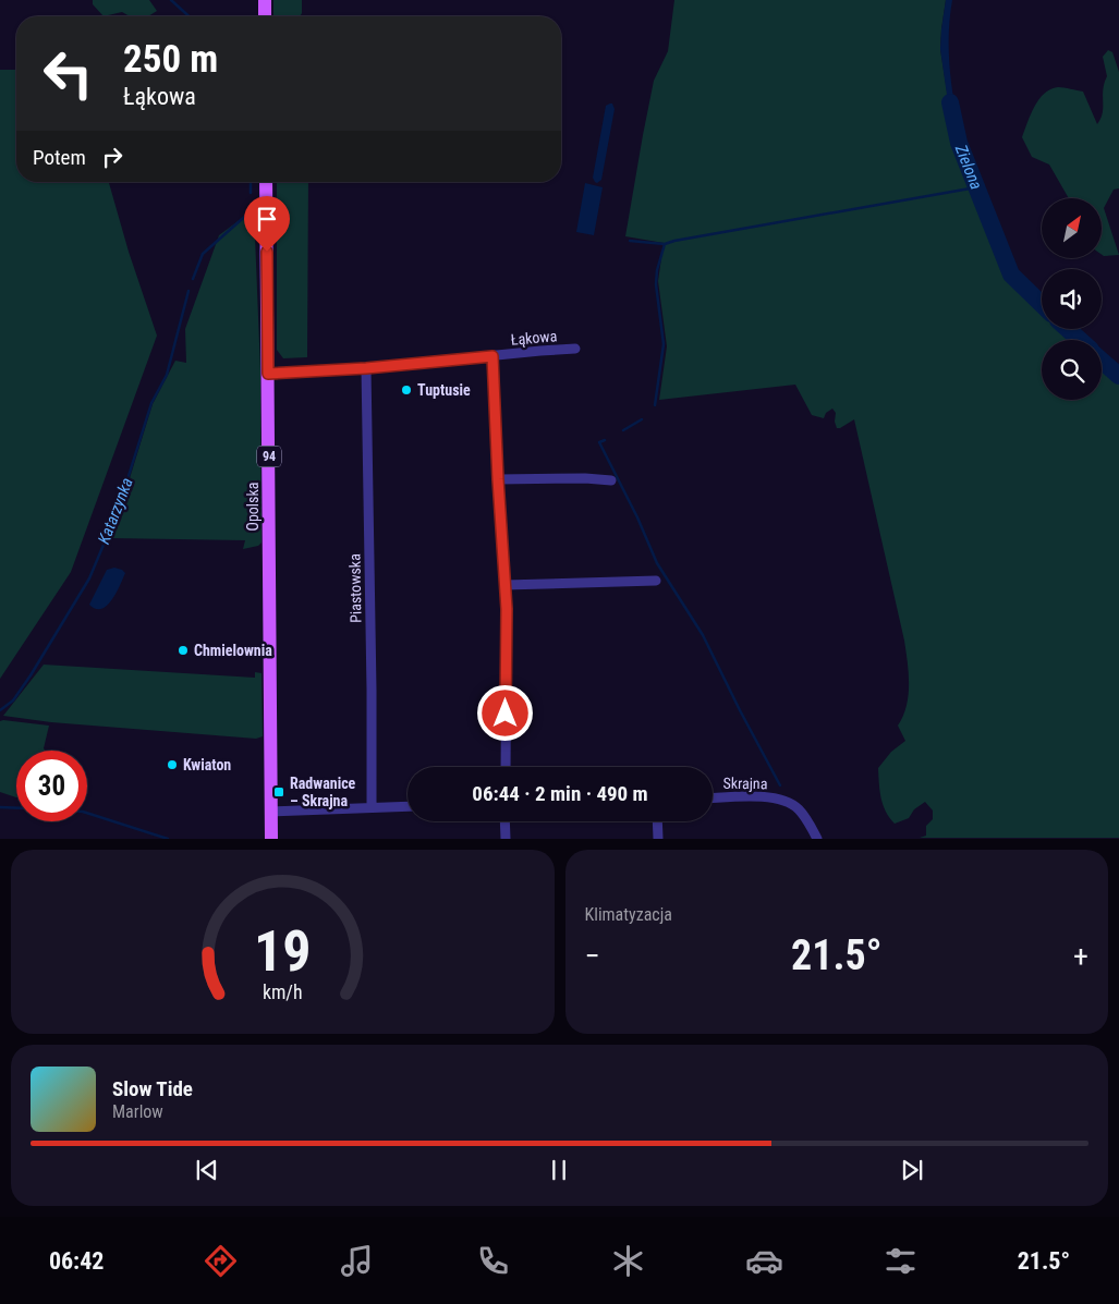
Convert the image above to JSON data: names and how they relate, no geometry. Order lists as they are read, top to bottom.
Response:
{
  "streets": {
    "main road": ["94", "Opolska"],
    "street": ["Łąkowa", "Piastowska", "Skrajna"]
  },
  "crossings": [
    ["Łąkowa", "Opolska"],
    ["Łąkowa", "Piastowska"]
  ],
  "water": ["Zielona", "Katarzynka"],
  "places": {
    "other": ["Tuptusie", "Chmielownia", "Kwiaton"],
    "transit": ["Radwanice – Skrajna"]
  },
  "north": "top right",
  "page": {
    "turn": ["250 m", "Łąkowa"],
    "then": "Potem",
    "limit": "30",
    "trip": "06:44 · 2 min · 490 m",
    "tile": "Klimatyzacja",
    "heat": ["−", "21.5°", "+"],
    "song": ["Slow Tide", "Marlow"],
    "tabs": ["06:42", "21.5°"],
    "gauge": ["19", "km/h"]
  }
}
